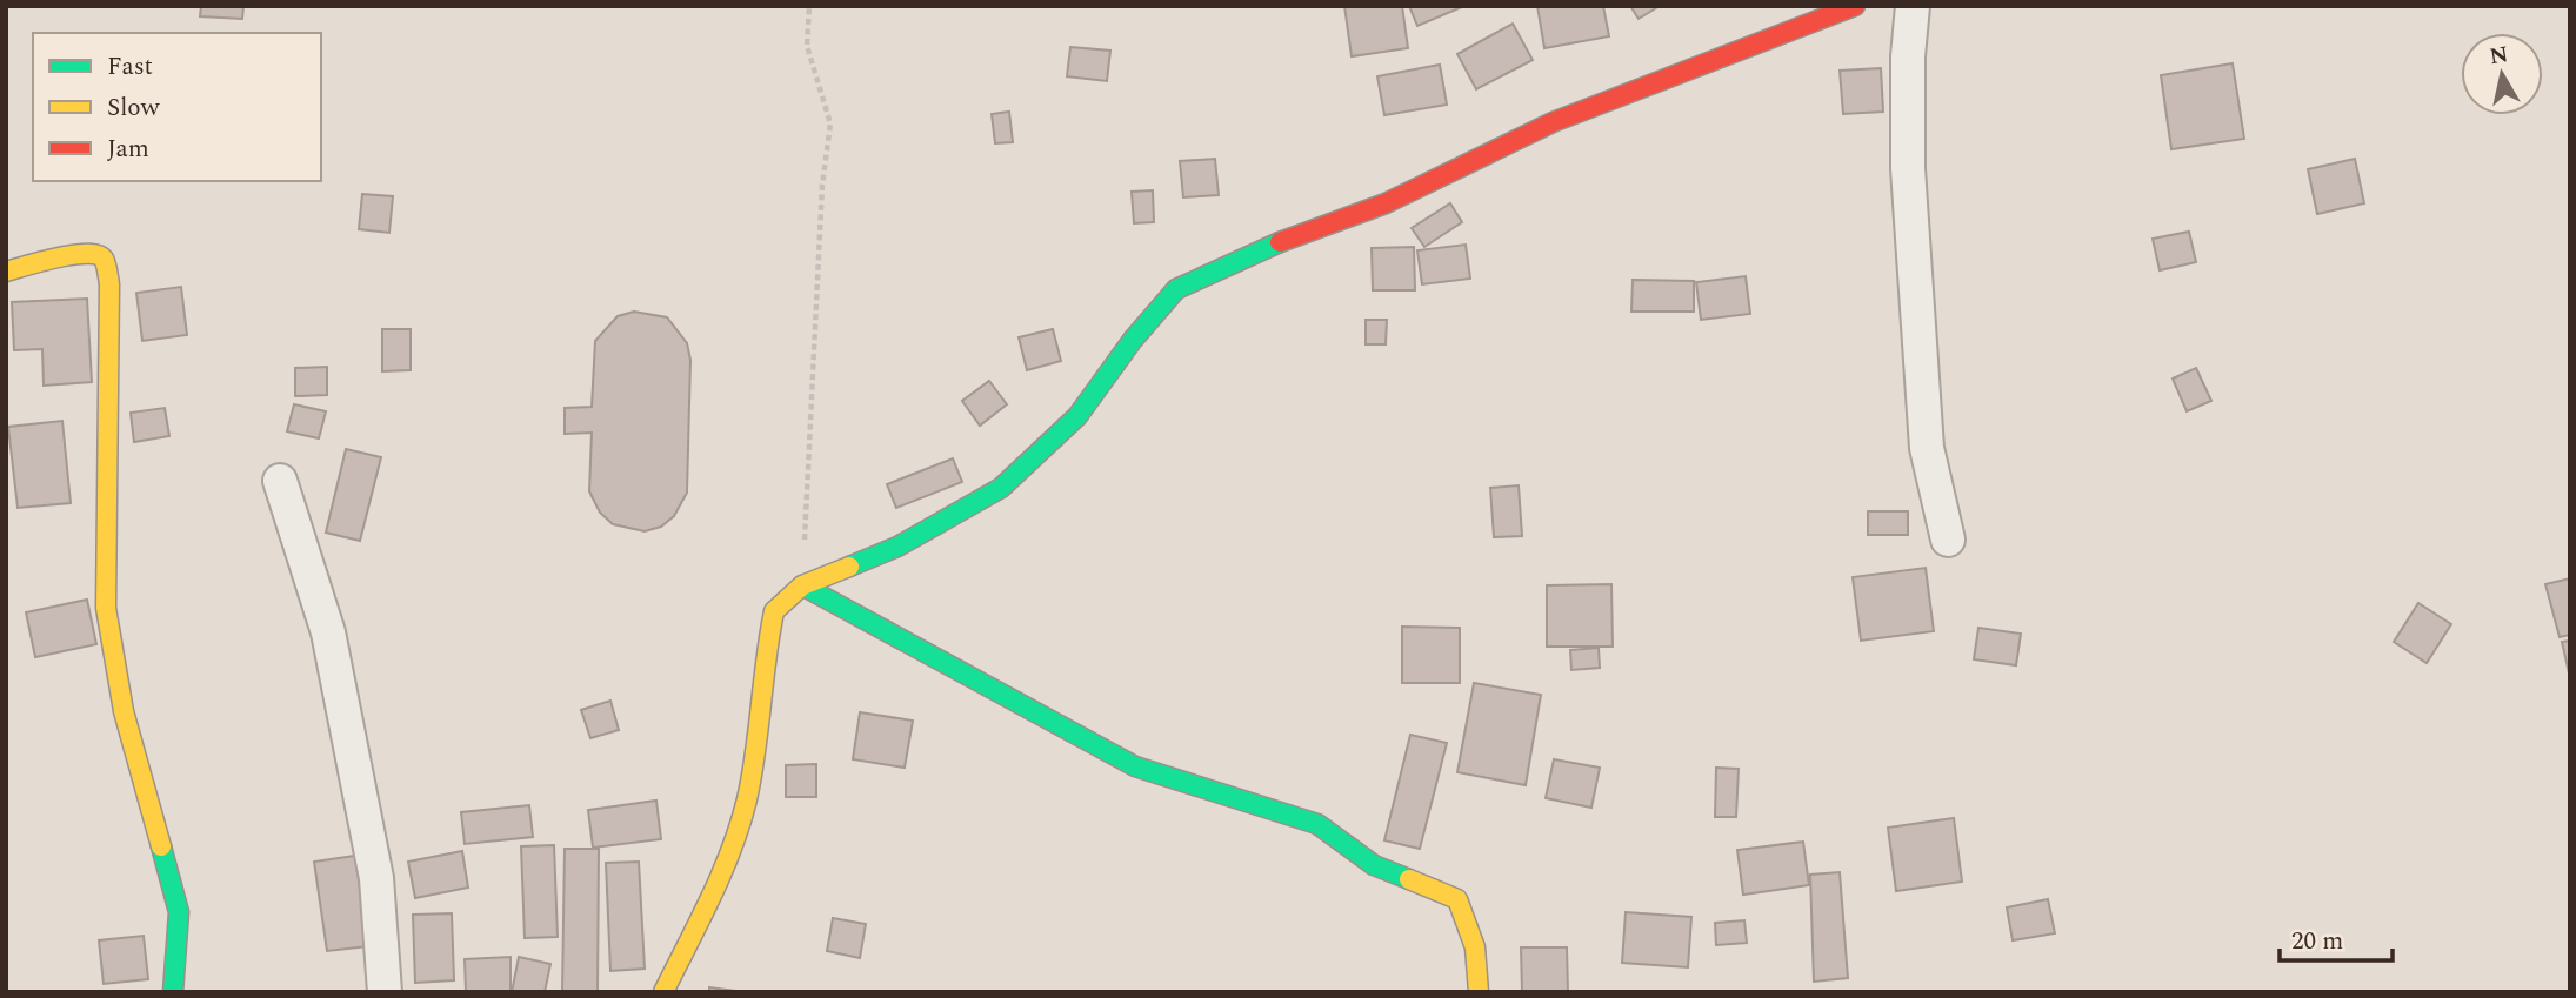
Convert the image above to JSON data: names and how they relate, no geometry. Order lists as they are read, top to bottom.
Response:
{
  "legend": ["Fast", "Slow", "Jam"],
  "scale_bar": "20 m",
  "north": "top"
}
